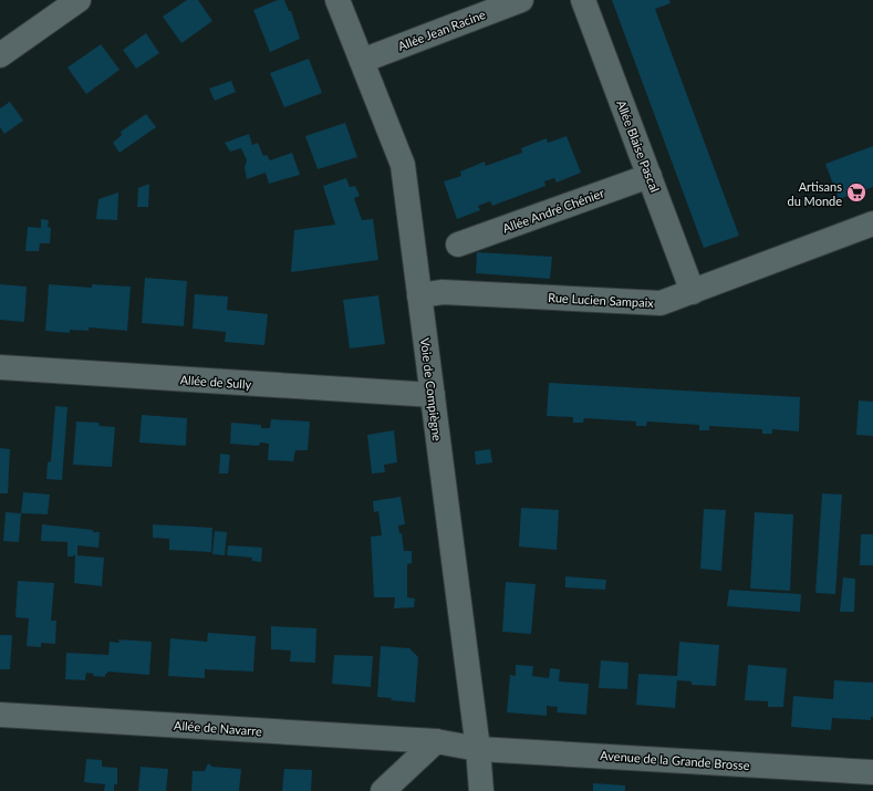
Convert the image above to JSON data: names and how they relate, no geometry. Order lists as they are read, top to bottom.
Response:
{
  "streets": {
    "street": [
      "Allée Jean Racine",
      "Allée Blaise Pascal",
      "Allée André Chénier",
      "Rue Lucien Sampaix",
      "Allée de Sully",
      "Voie de Compiègne",
      "Allée de Navarre",
      "Avenue de la Grande Brosse"
    ]
  },
  "crossings": [
    ["Allée Jean Racine", "Voie de Compiègne"],
    ["Allée Blaise Pascal", "Allée André Chénier"],
    ["Allée Blaise Pascal", "Rue Lucien Sampaix"],
    ["Rue Lucien Sampaix", "Voie de Compiègne"],
    ["Allée de Sully", "Voie de Compiègne"],
    ["Voie de Compiègne", "Allée de Navarre"],
    ["Voie de Compiègne", "Avenue de la Grande Brosse"],
    ["Allée de Navarre", "Avenue de la Grande Brosse"]
  ],
  "places": {
    "supermarket": ["Artisans du Monde"]
  }
}
